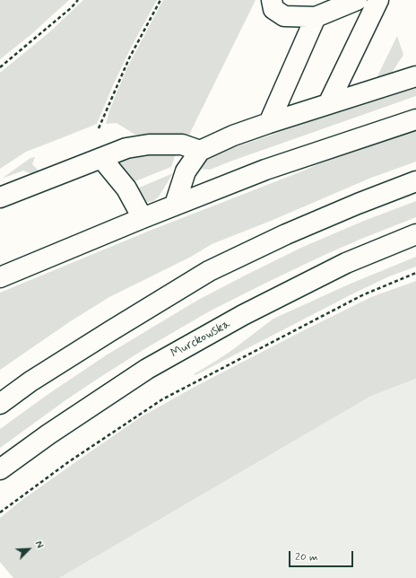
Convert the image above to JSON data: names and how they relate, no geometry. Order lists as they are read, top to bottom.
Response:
{
  "streets": {
    "main road": ["Murckowska"]
  },
  "scale_bar": "20 m",
  "north": "top right"
}
